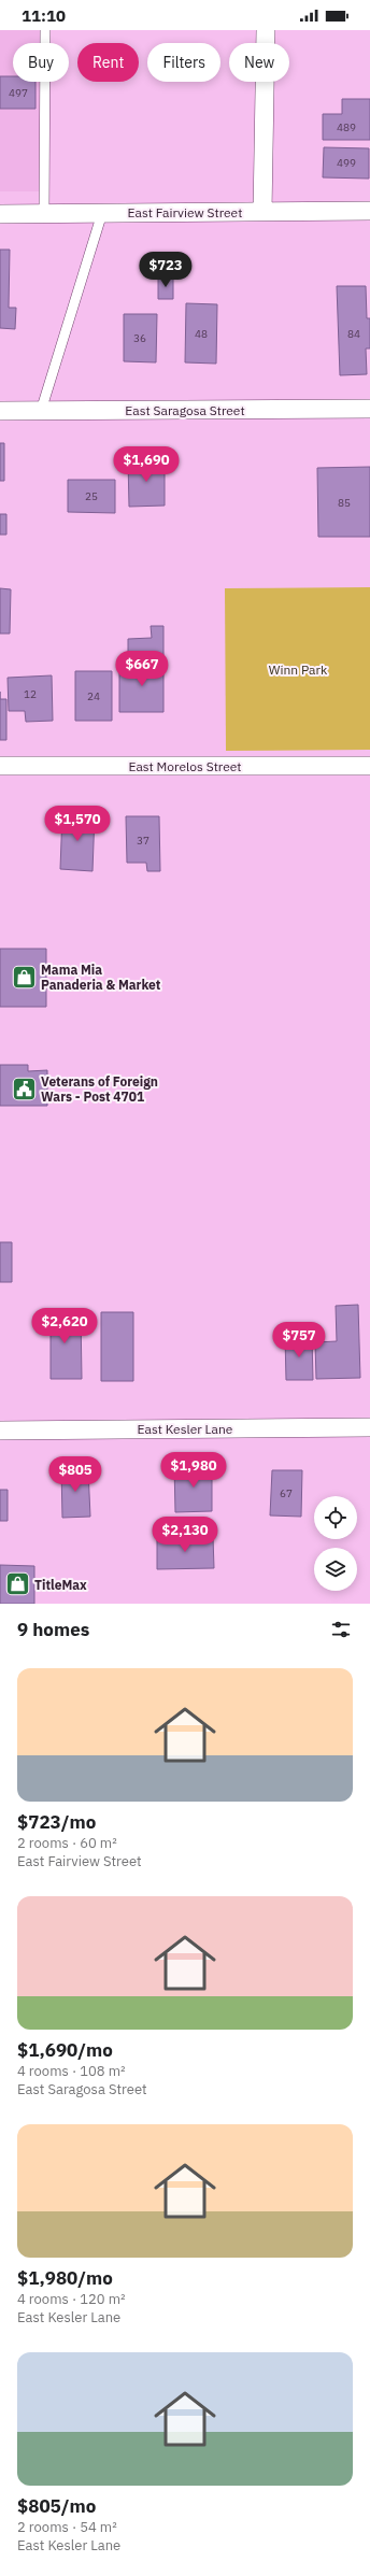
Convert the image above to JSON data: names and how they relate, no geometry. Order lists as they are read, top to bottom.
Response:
{
  "streets": {
    "street": [
      "East Fairview Street",
      "East Saragosa Street",
      "East Morelos Street",
      "East Kesler Lane"
    ]
  },
  "parks": ["Winn Park"],
  "places": {
    "shop": ["Mama Mia Panaderia & Market", "TitleMax"],
    "public building": ["Veterans of Foreign Wars - Post 4701"]
  },
  "house_numbers": [
    "497",
    "489",
    "499",
    "48",
    "84",
    "36",
    "25",
    "85",
    "12",
    "24",
    "37",
    "67"
  ],
  "page": {
    "status": "11:10",
    "chip": [
      "Buy",
      "Rent",
      "Filters",
      "New"
    ],
    "price": [
      "$723",
      "$1,690",
      "$667",
      "$1,570",
      "$2,620",
      "$757",
      "$1,980",
      "$805",
      "$2,130"
    ],
    "heading": "9 homes",
    "list": [
      {
        "name": "$723/mo",
        "note": "2 rooms · 60 m² · East Fairview Street"
      },
      {
        "name": "$1,690/mo",
        "note": "4 rooms · 108 m² · East Saragosa Street"
      },
      {
        "name": "$1,980/mo",
        "note": "4 rooms · 120 m² · East Kesler Lane"
      },
      {
        "name": "$805/mo",
        "note": "2 rooms · 54 m² · East Kesler Lane"
      }
    ]
  }
}
